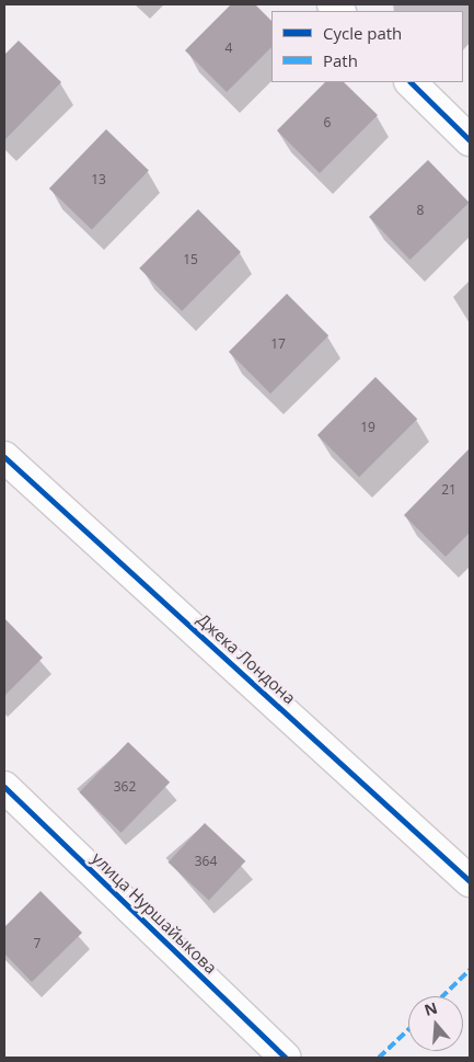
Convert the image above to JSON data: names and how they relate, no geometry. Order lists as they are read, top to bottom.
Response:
{
  "streets": {
    "street": ["Джека Лондона", "улица Нуршайыкова"]
  },
  "house_numbers": [
    "4",
    "6",
    "13",
    "8",
    "15",
    "17",
    "19",
    "21",
    "362",
    "364",
    "7"
  ],
  "legend": ["Cycle path", "Path"],
  "north": "top"
}
